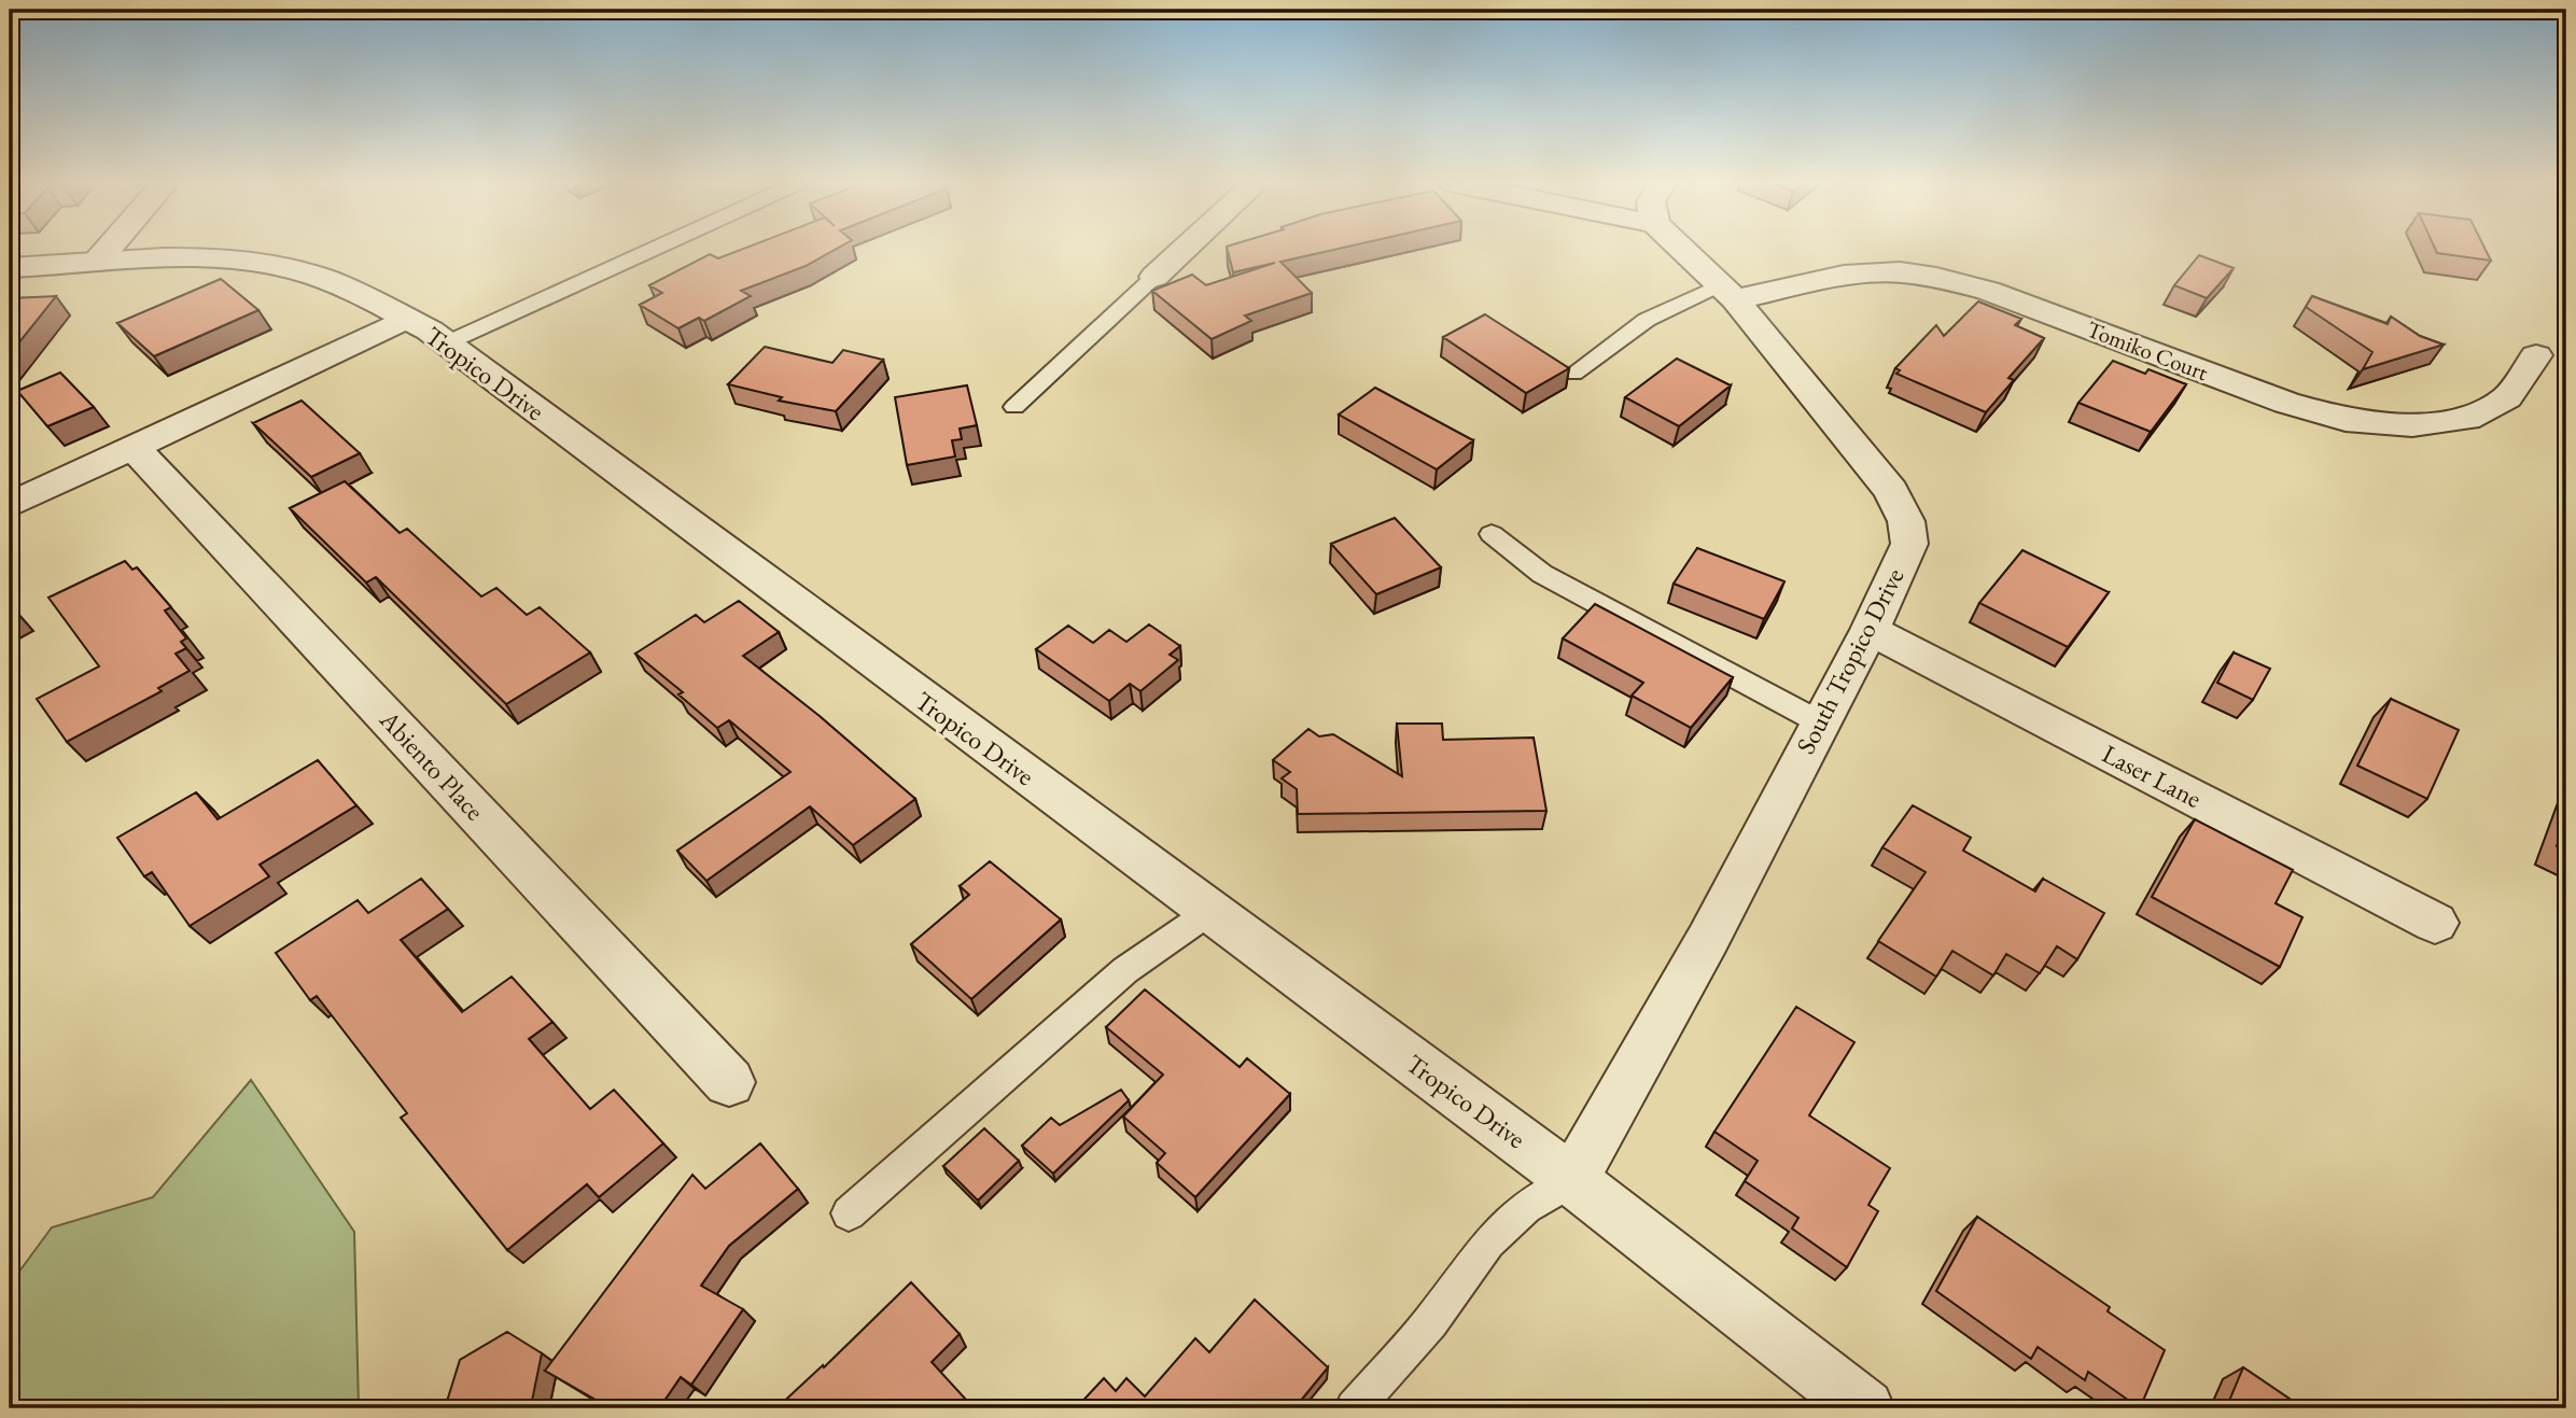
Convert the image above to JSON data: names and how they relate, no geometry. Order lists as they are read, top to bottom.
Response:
{
  "streets": {
    "street": [
      "Tomiko Court",
      "Tropico Drive",
      "South Tropico Drive",
      "Abiento Place",
      "Laser Lane"
    ]
  },
  "crossings": [
    ["Tomiko Court", "South Tropico Drive"],
    ["Tropico Drive", "South Tropico Drive"],
    ["South Tropico Drive", "Laser Lane"]
  ]
}
